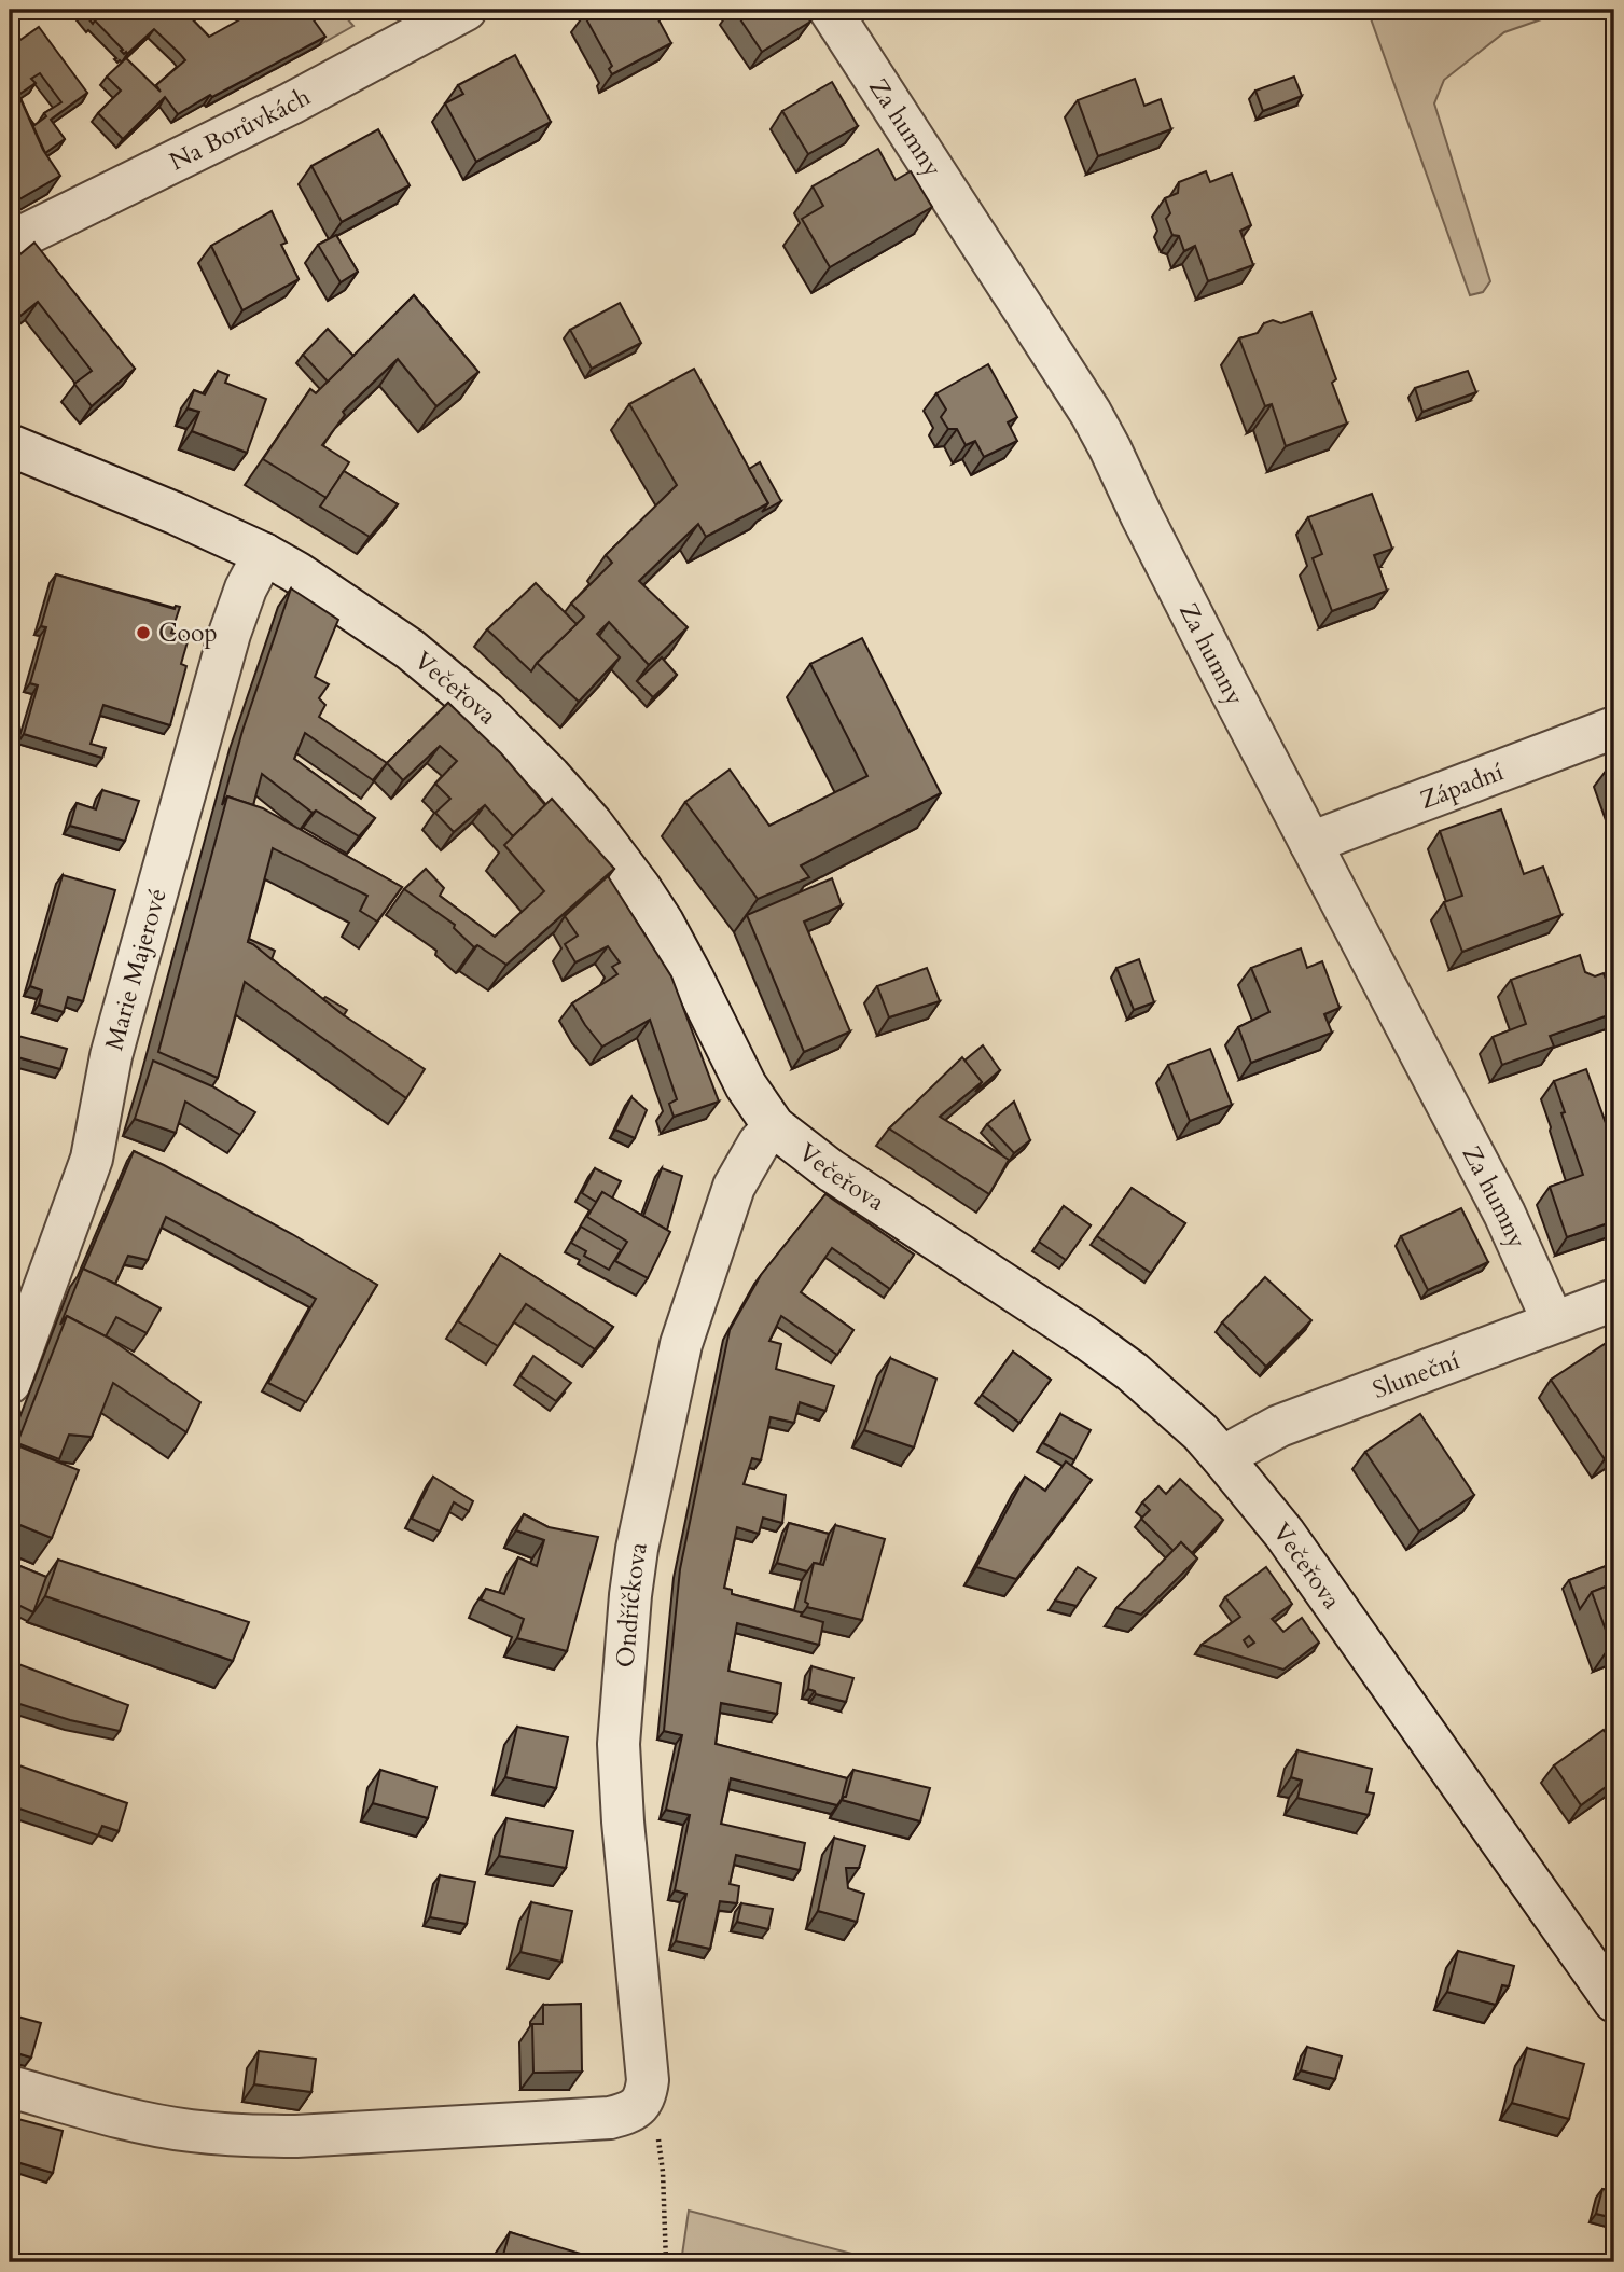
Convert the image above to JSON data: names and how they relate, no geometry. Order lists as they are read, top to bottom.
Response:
{
  "streets": {
    "street": [
      "Za humny",
      "Na Borůvkách",
      "Večeřova",
      "Západní",
      "Marie Majerové",
      "Sluneční",
      "Ondříčkova"
    ]
  },
  "crossings": [
    ["Za humny", "Západní"],
    ["Za humny", "Sluneční"],
    ["Večeřova", "Marie Majerové"],
    ["Večeřova", "Sluneční"],
    ["Večeřova", "Ondříčkova"]
  ],
  "places": ["Coop"]
}
